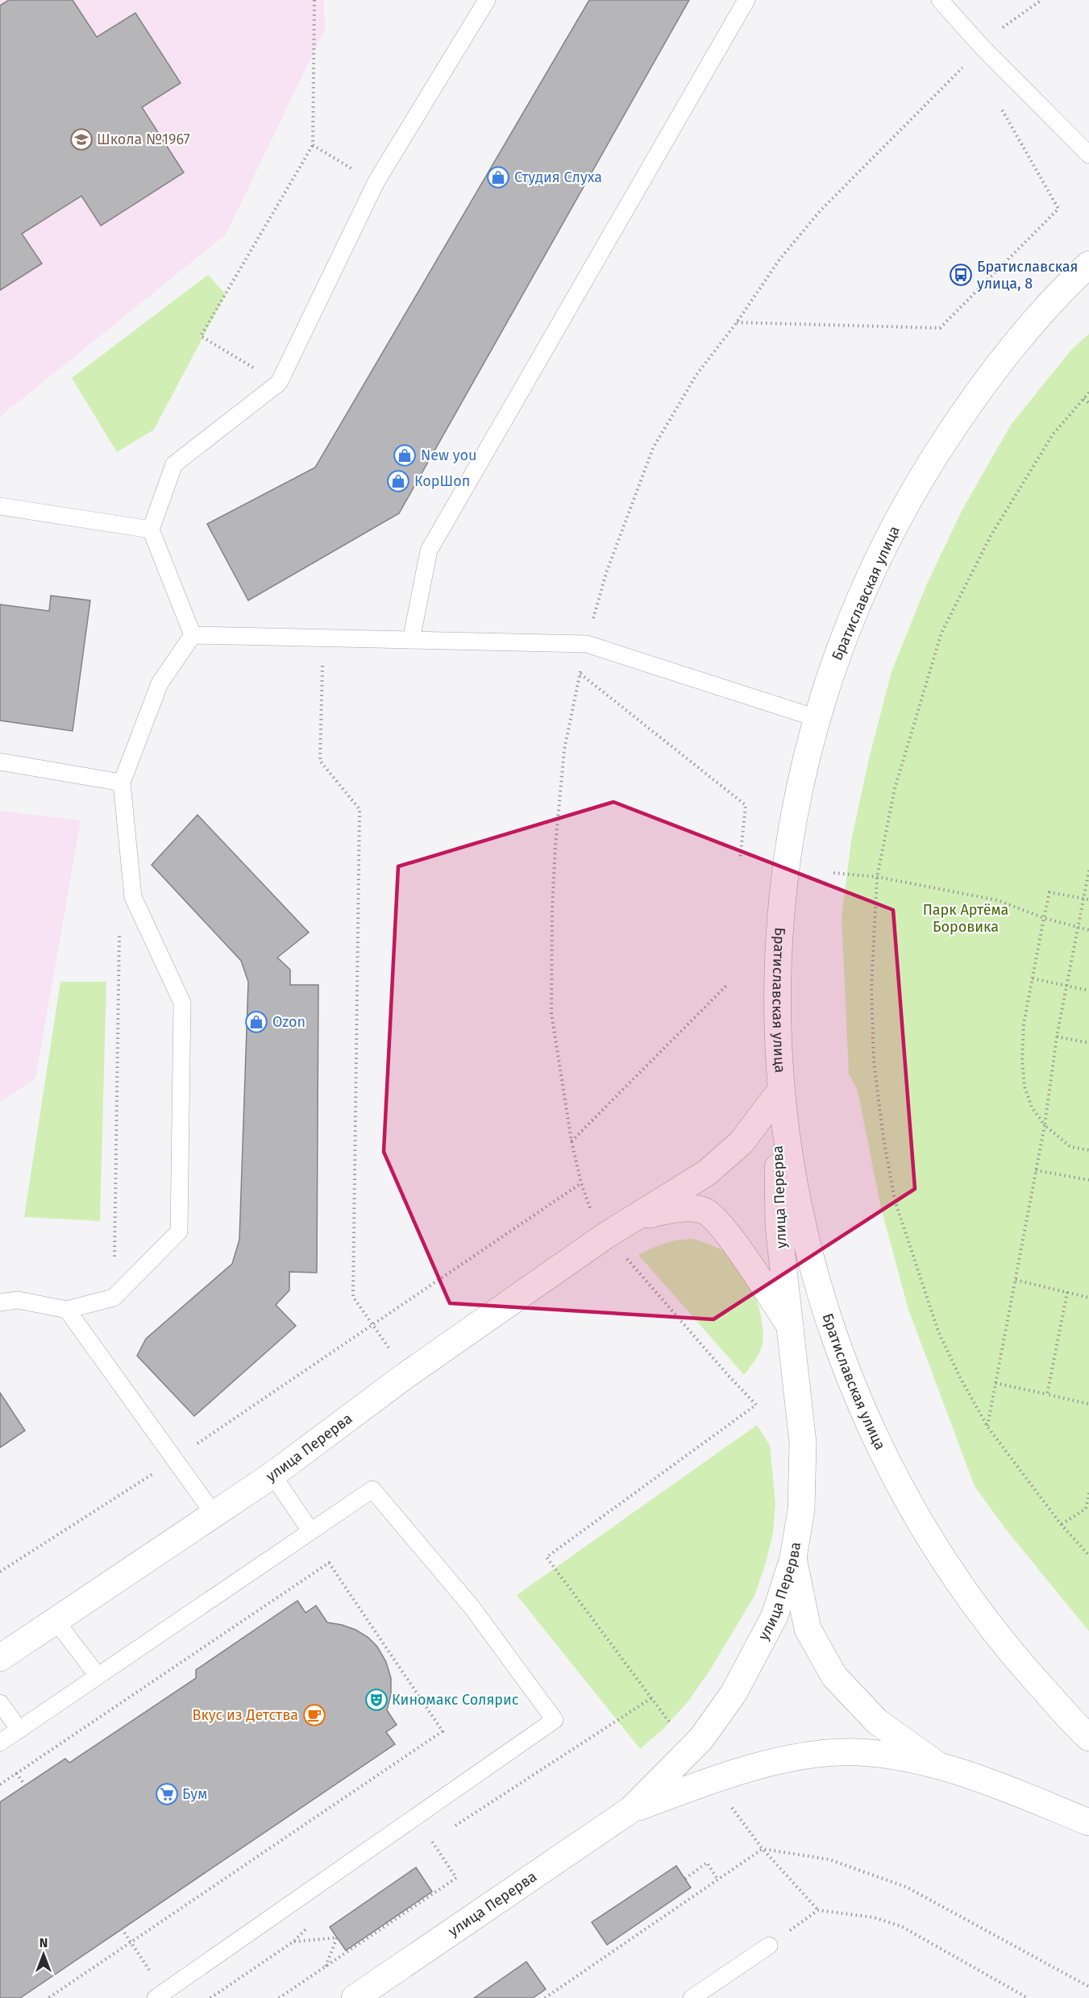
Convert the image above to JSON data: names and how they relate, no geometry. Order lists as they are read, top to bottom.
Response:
{
  "streets": {
    "main road": ["Братиславская улица", "улица Перерва"]
  },
  "crossings": [
    ["Братиславская улица", "улица Перерва"]
  ],
  "parks": ["Парк Артёма Боровика"],
  "places": {
    "school or university": ["Школа №1967"],
    "shop": [
      "Студия Слуха",
      "New you",
      "КорШоп",
      "Ozon"
    ],
    "bus stop": ["Братиславская улица, 8"],
    "theatre": ["Киномакс Солярис"],
    "cafe": ["Вкус из Детства"],
    "supermarket": ["Бум"]
  },
  "north": "top"
}
